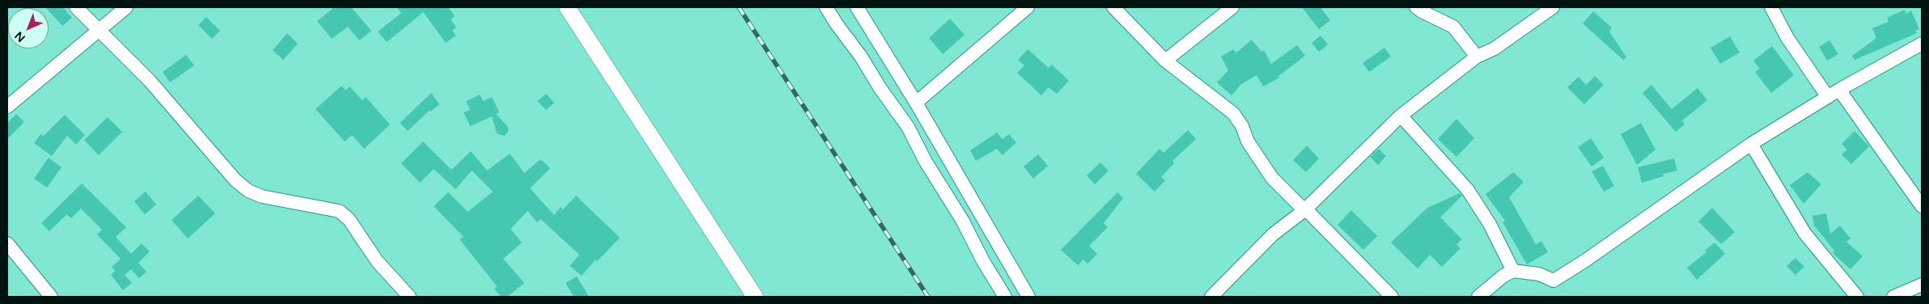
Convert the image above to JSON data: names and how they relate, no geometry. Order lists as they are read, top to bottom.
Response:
{
  "north": "bottom left"
}
